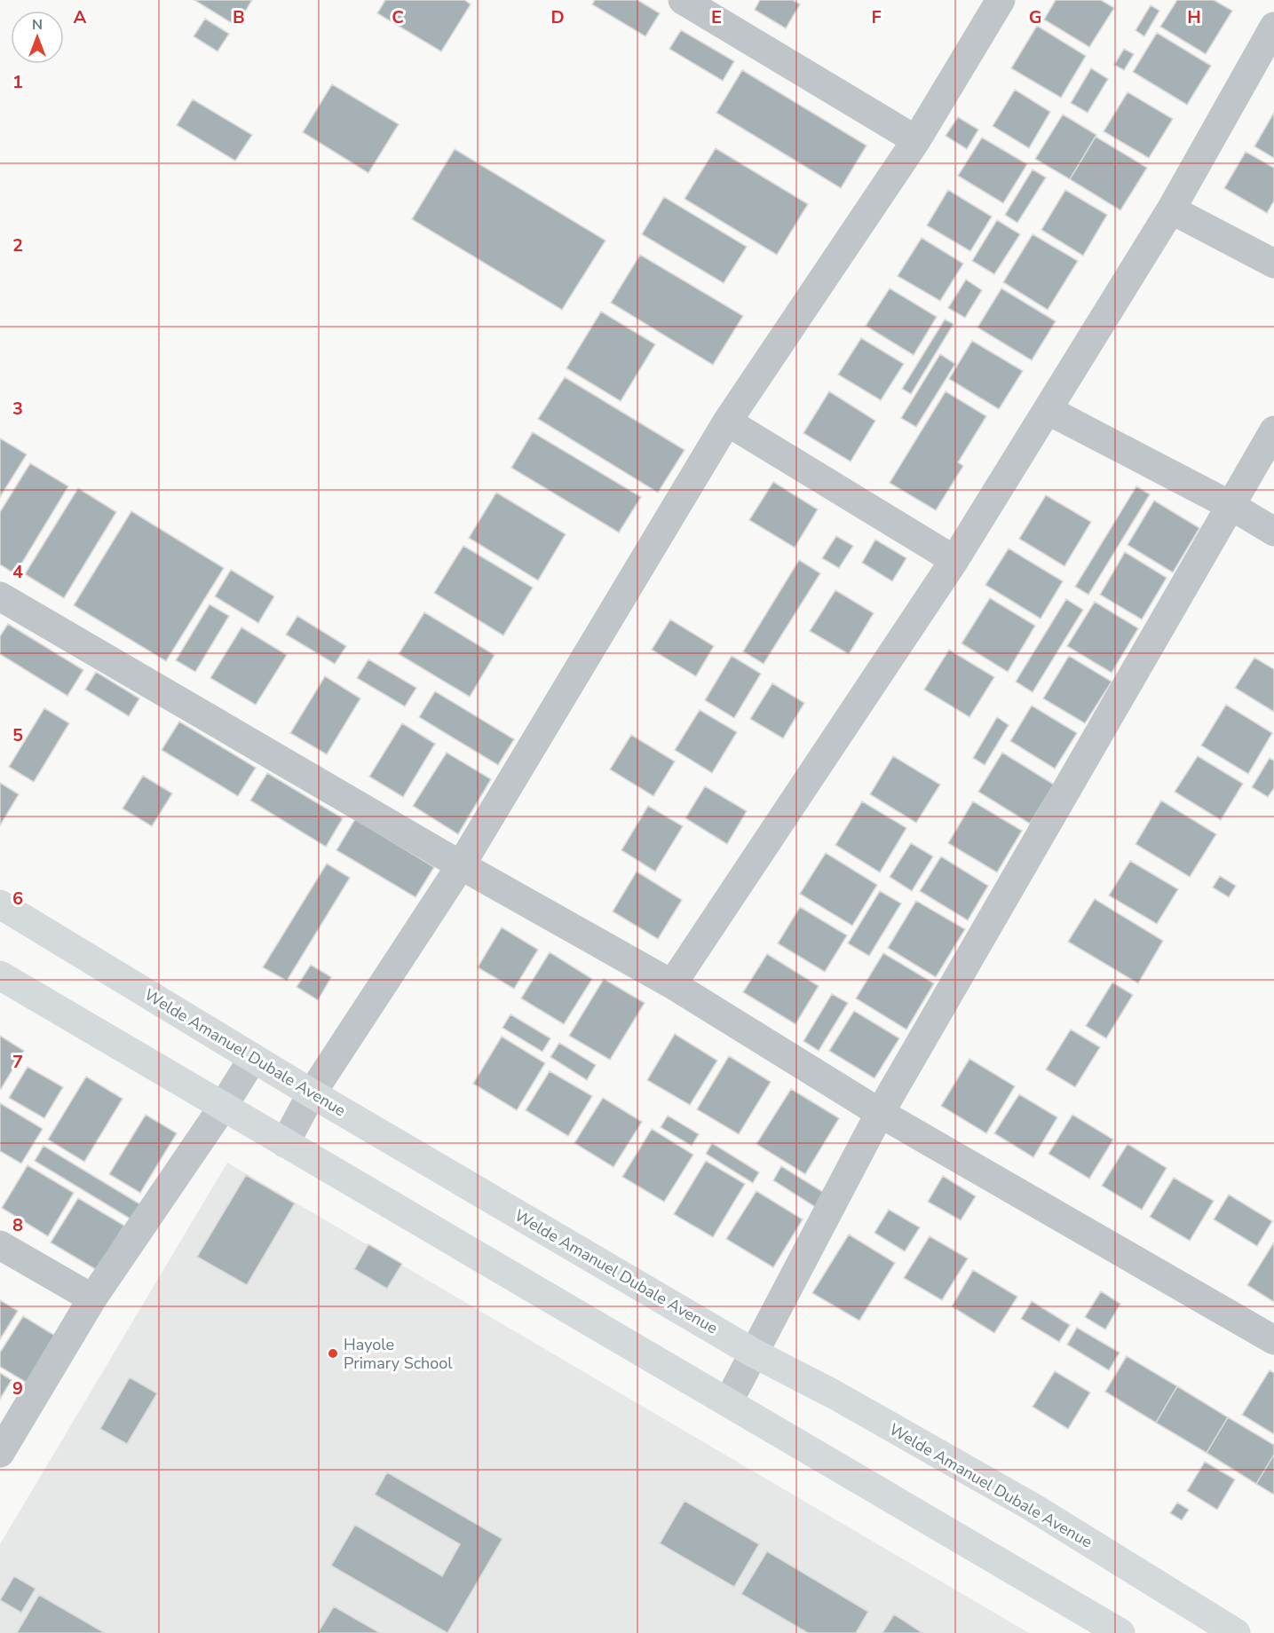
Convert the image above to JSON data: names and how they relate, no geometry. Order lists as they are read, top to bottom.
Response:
{
  "streets": {
    "main road": ["Welde Amanuel Dubale Avenue"]
  },
  "places": ["Hayole Primary School"],
  "north": "top",
  "grid": {
    "columns": [
      "A",
      "B",
      "C",
      "D",
      "E",
      "F",
      "G",
      "H"
    ],
    "rows": [
      "1",
      "2",
      "3",
      "4",
      "5",
      "6",
      "7",
      "8",
      "9"
    ]
  }
}
